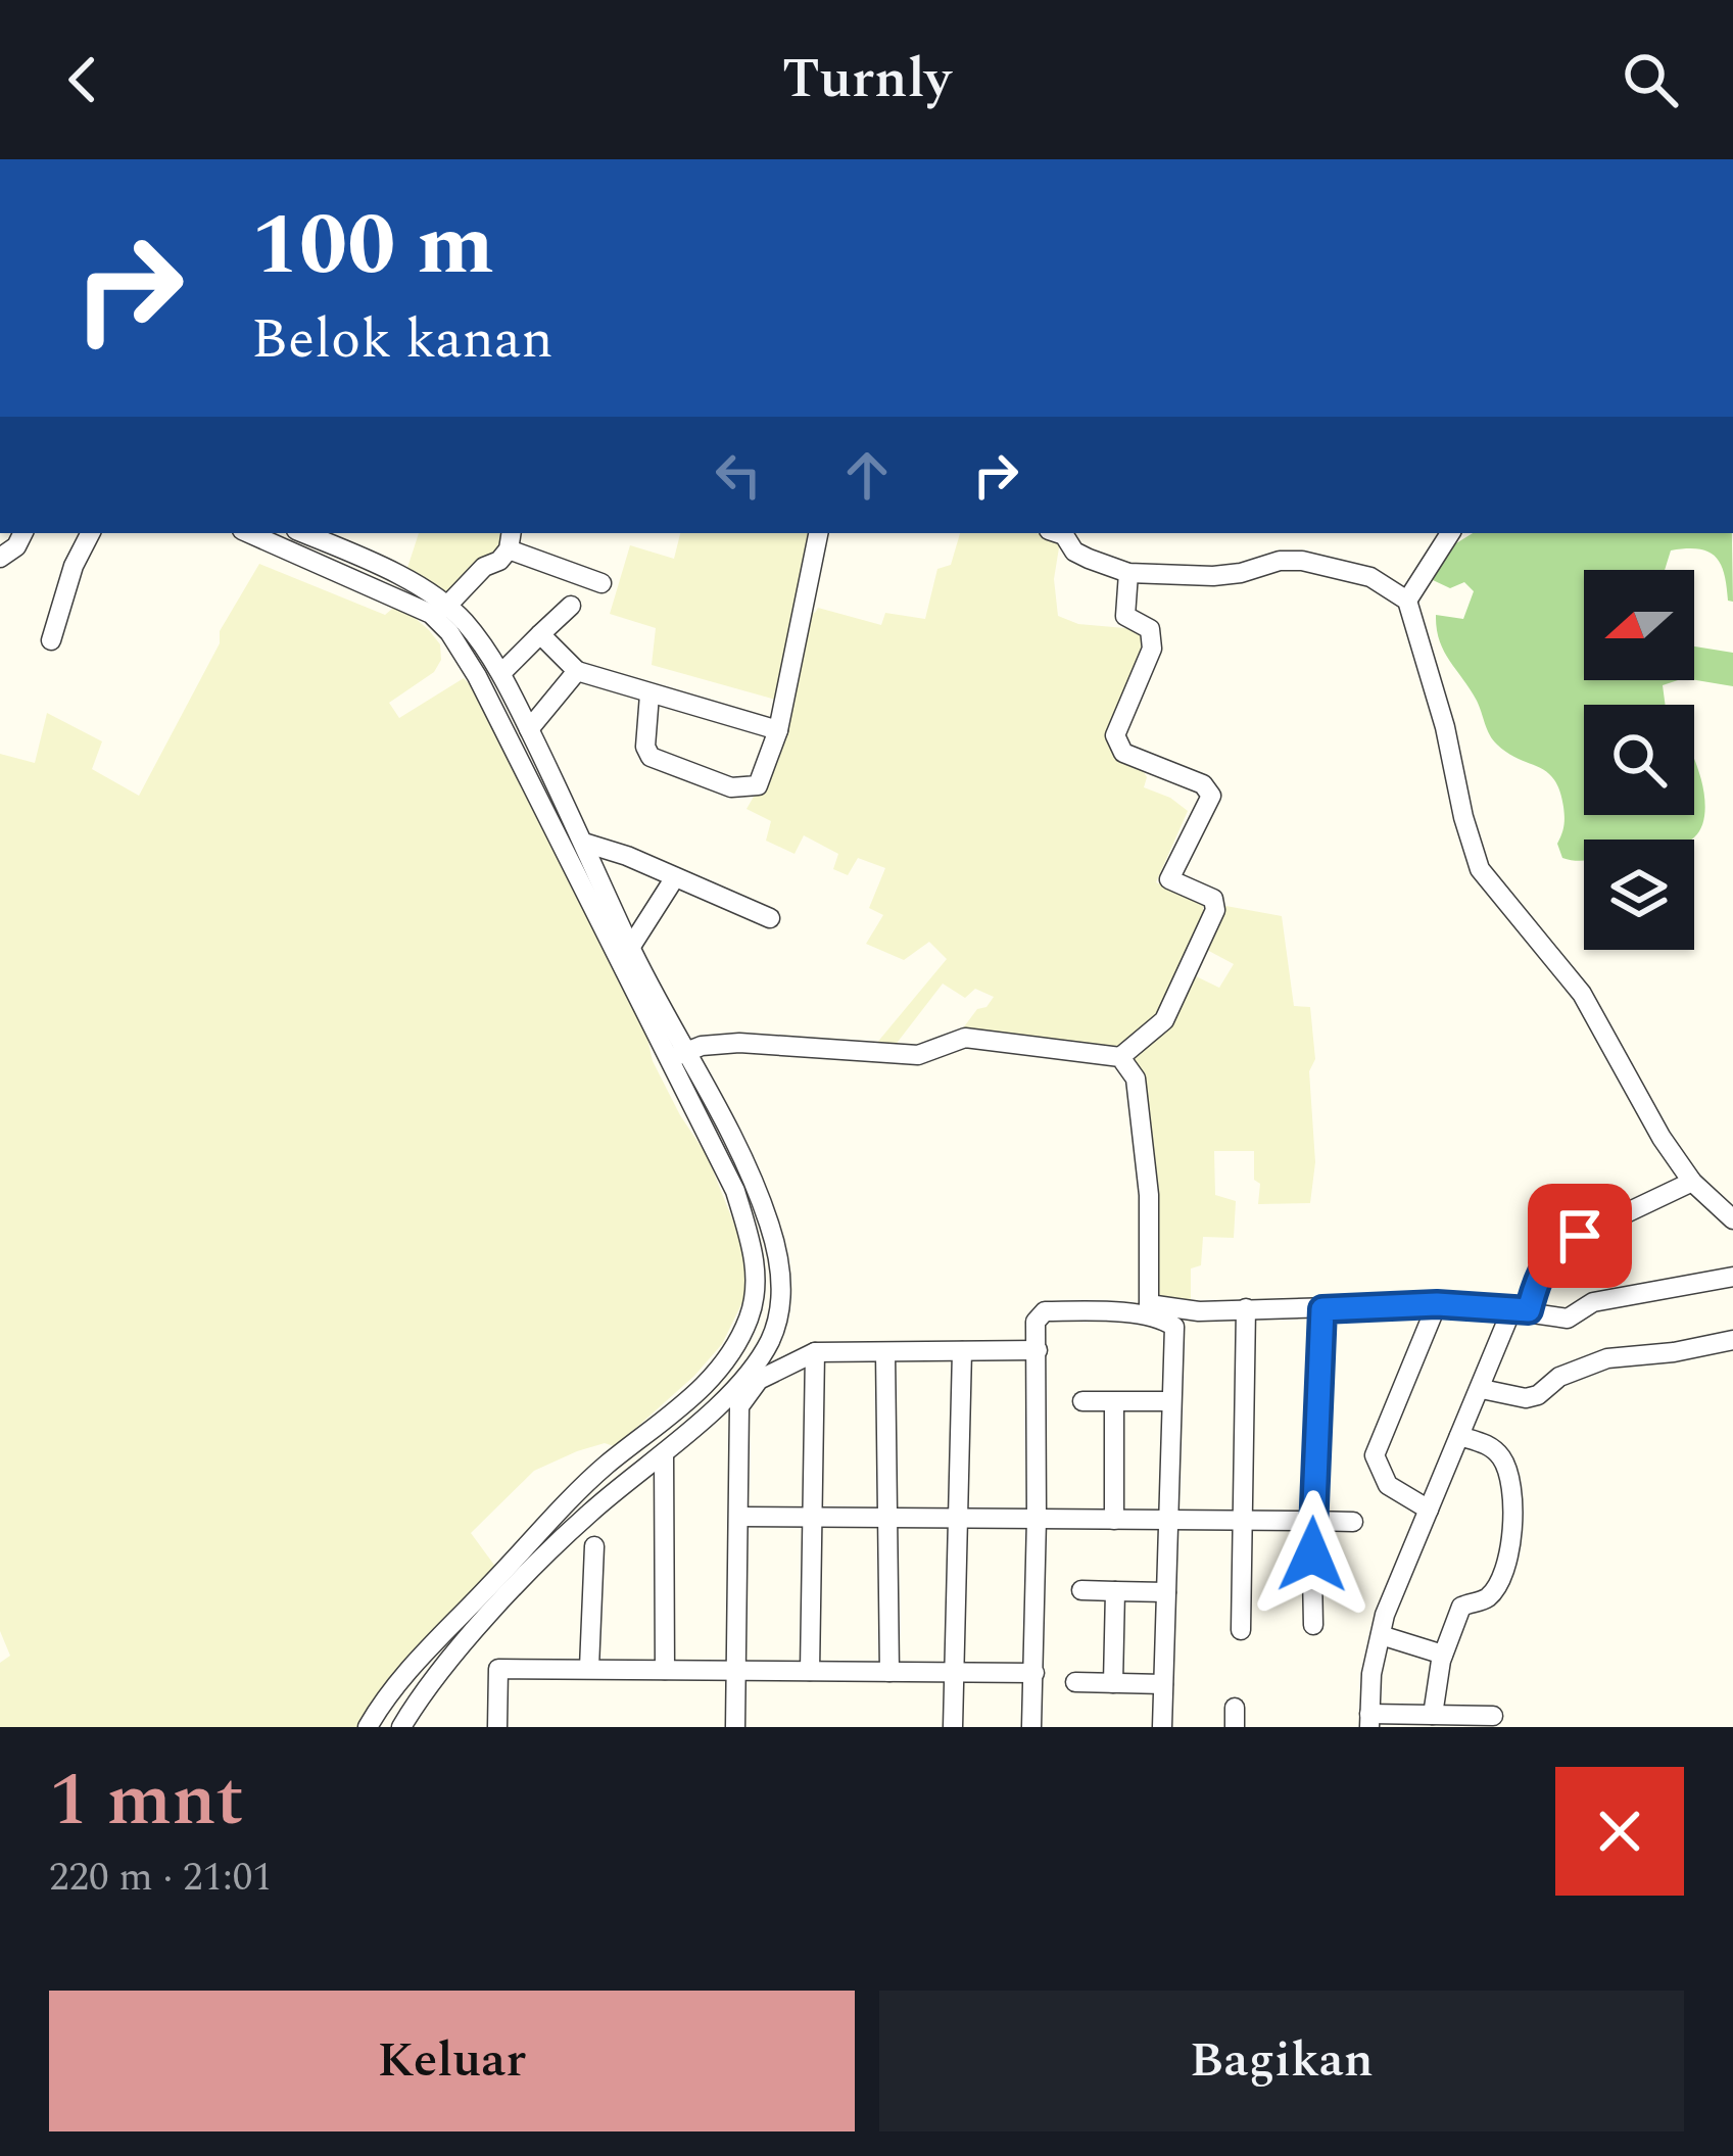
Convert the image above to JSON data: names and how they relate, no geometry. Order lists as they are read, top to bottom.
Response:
{
  "north": "left",
  "page": {
    "header": "Turnly",
    "turn": ["100 m", "Belok kanan"],
    "heading": ["1 mnt", "220 m · 21:01"],
    "buttons": ["Keluar", "Bagikan"]
  }
}
